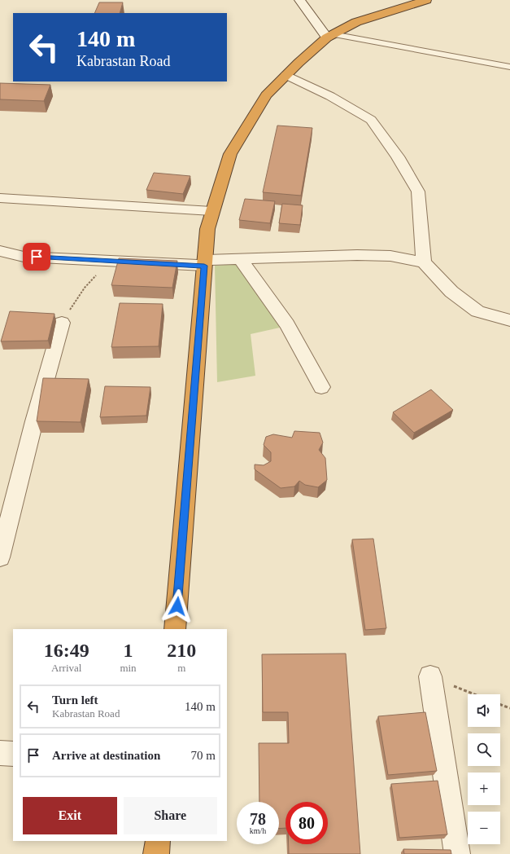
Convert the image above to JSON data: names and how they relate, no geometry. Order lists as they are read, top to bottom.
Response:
{
  "page": {
    "turn": ["140 m", "Kabrastan Road"],
    "eta": [
      "16:49",
      "Arrival",
      "1",
      "min",
      "210",
      "m"
    ],
    "list": [
      {
        "name": "Turn left",
        "note": "Kabrastan Road",
        "value": "140 m"
      },
      {
        "name": "Arrive at destination",
        "value": "70 m"
      }
    ],
    "map_buttons": ["+", "−"],
    "buttons": ["Exit", "Share"],
    "speed": "78 km/h",
    "limit": "80"
  }
}
